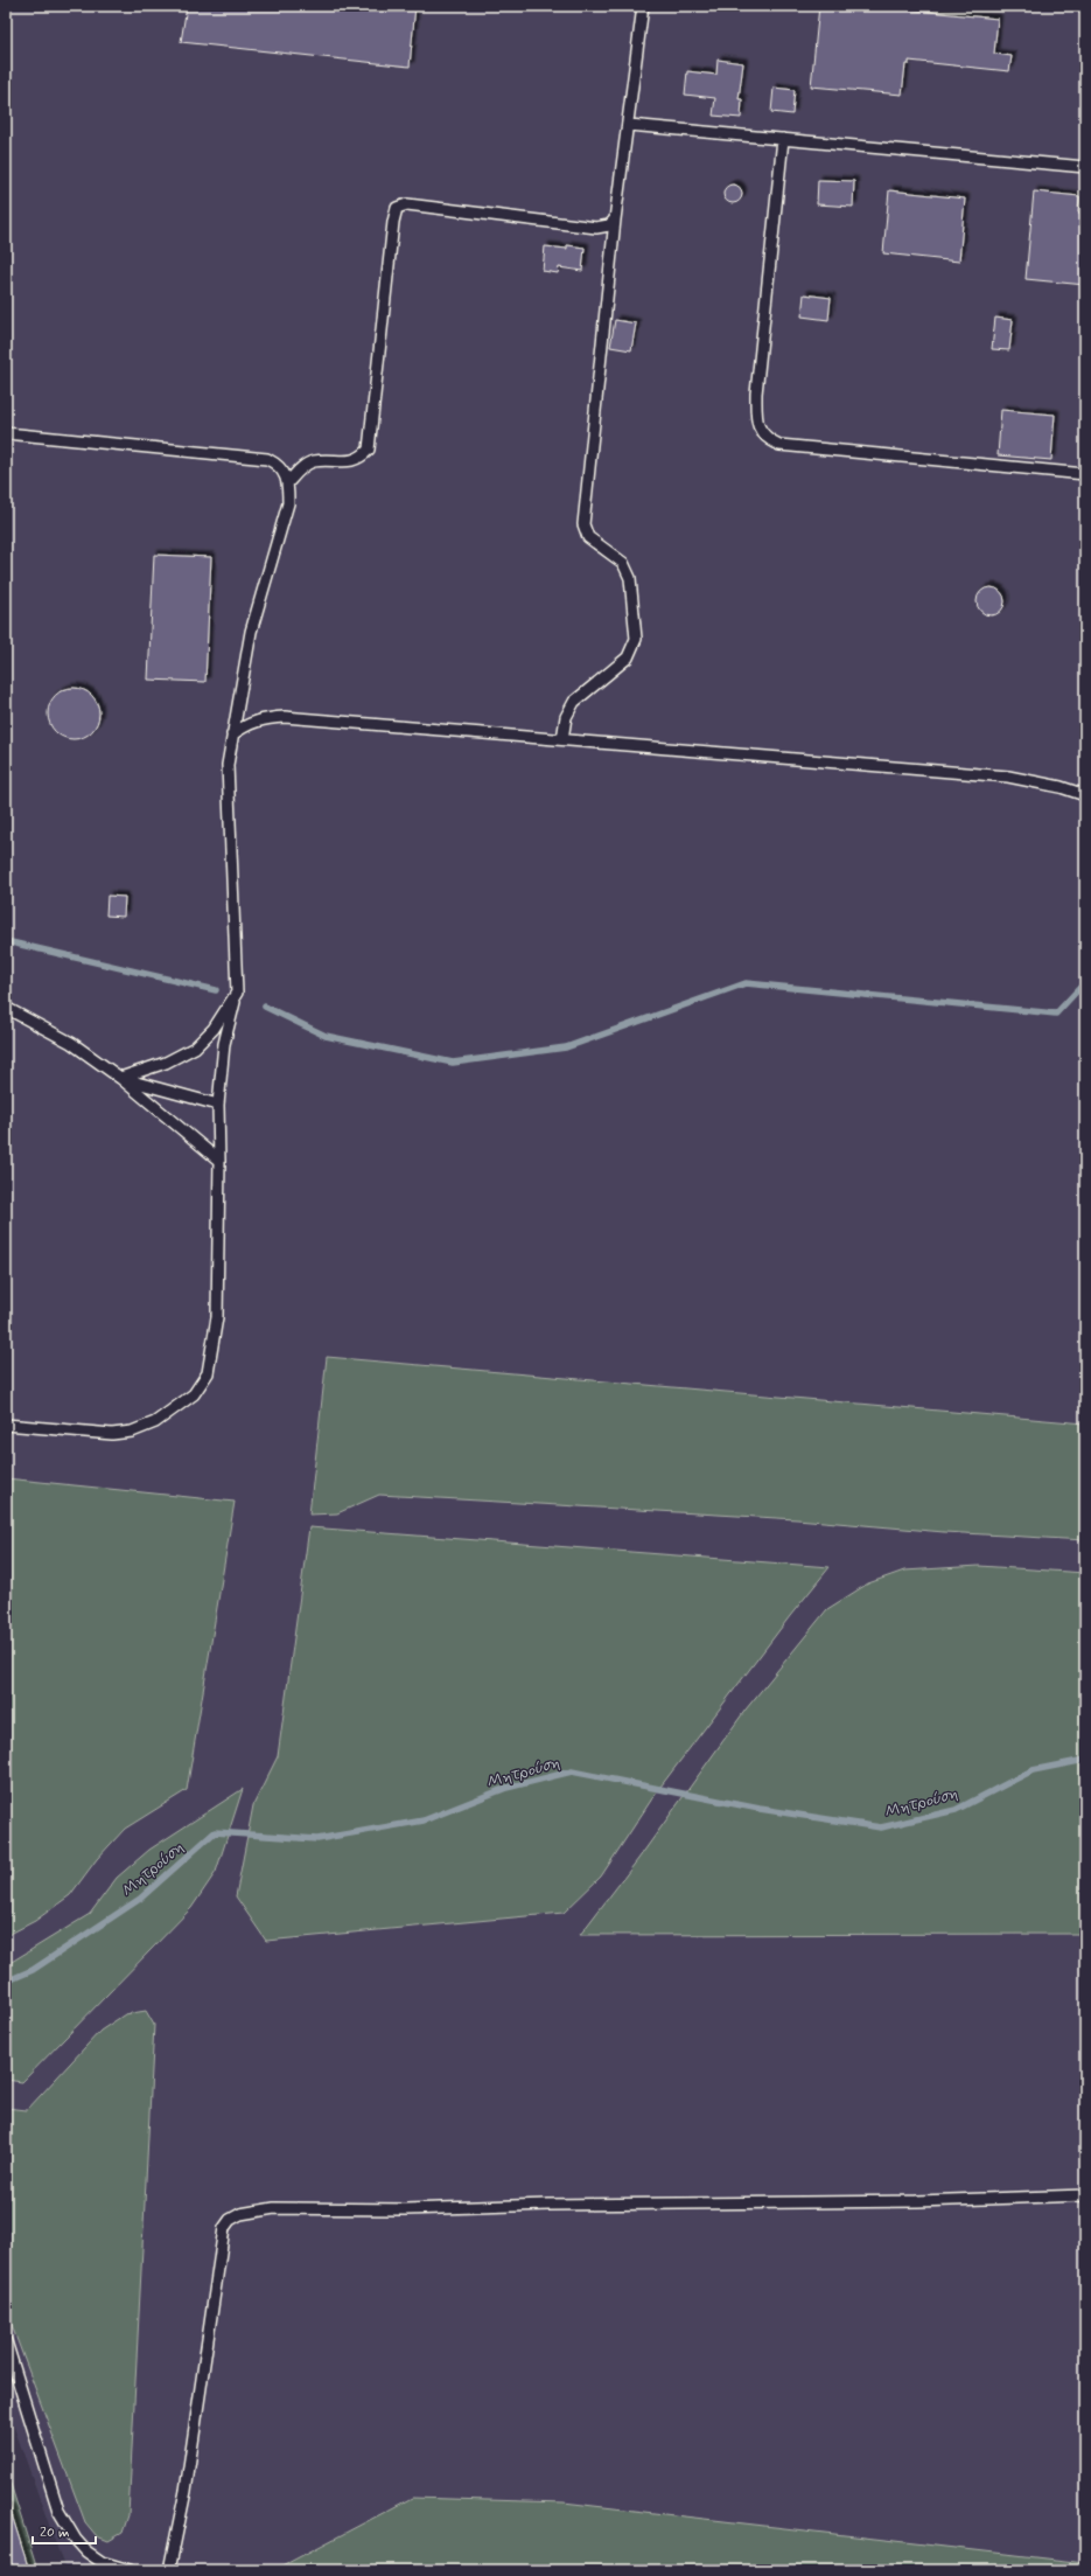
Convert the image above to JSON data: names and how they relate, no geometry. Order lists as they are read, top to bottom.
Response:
{
  "water": ["Μητρούση"],
  "scale_bar": "20 m"
}
